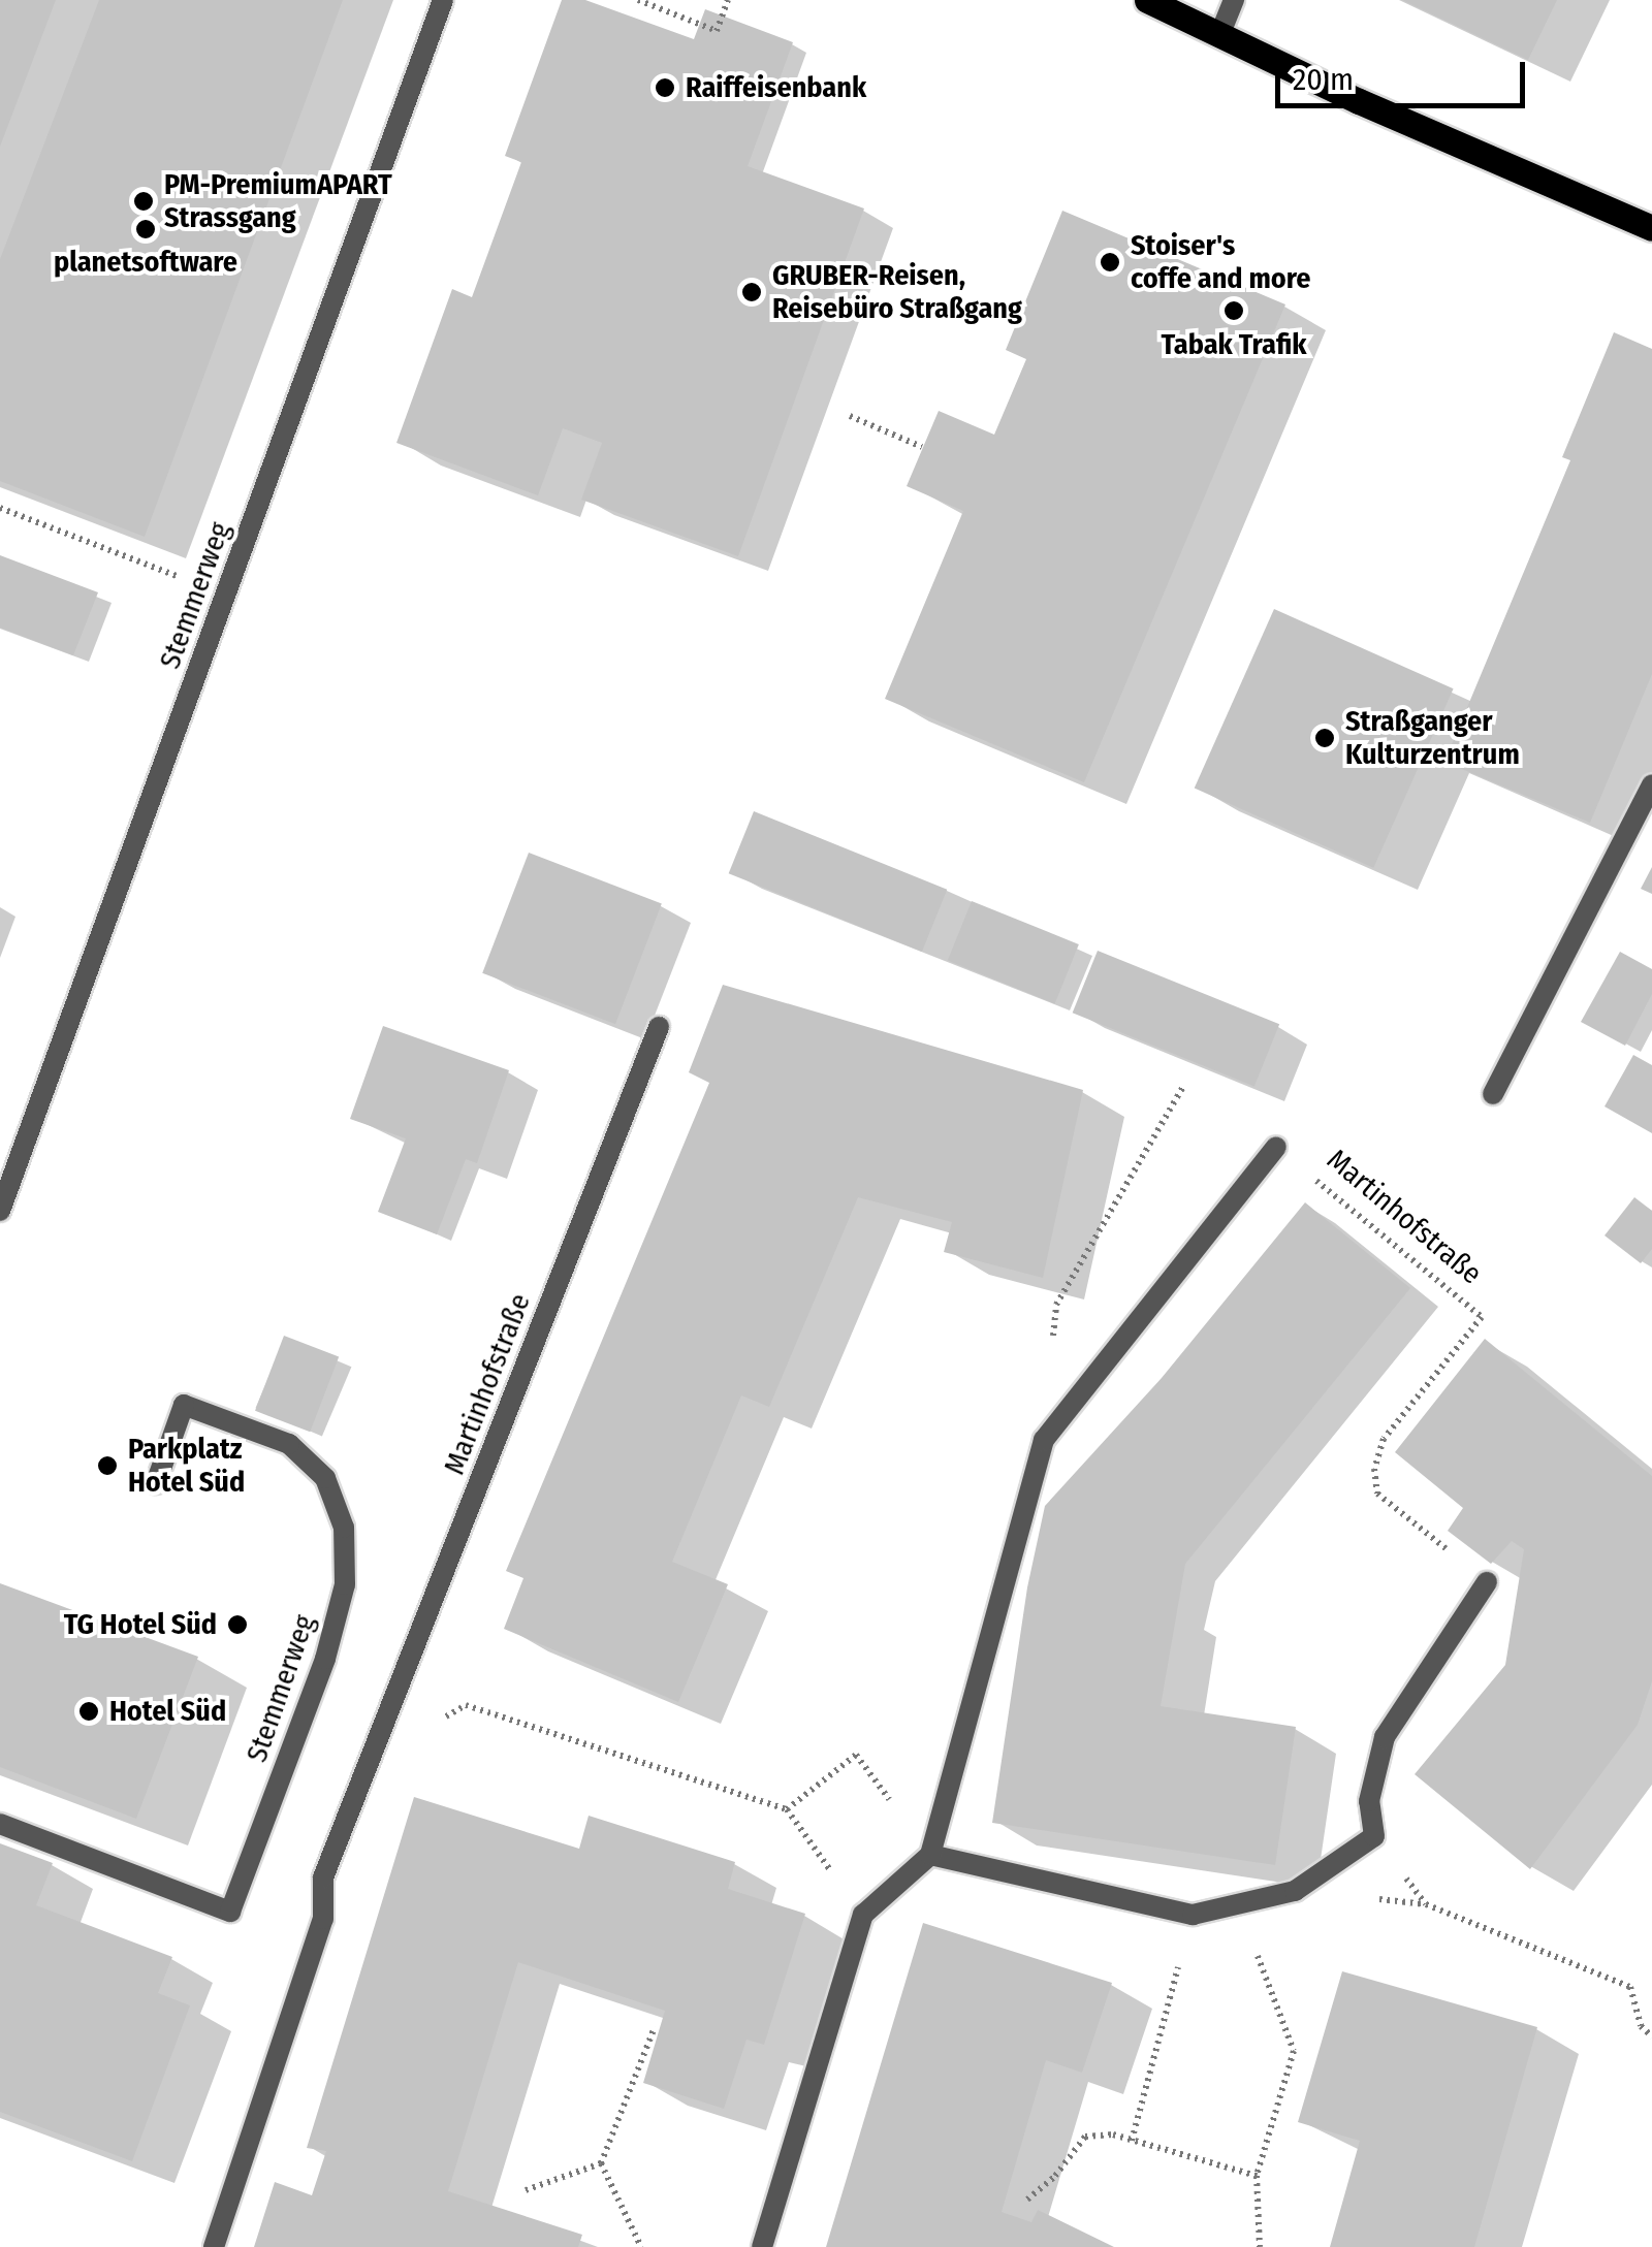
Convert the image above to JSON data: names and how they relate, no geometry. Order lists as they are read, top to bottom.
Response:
{
  "streets": {
    "street": ["Stemmerweg", "Martinhofstraße"]
  },
  "places": [
    "Raiffeisenbank",
    "PM-PremiumAPART Strassgang",
    "planetsoftware",
    "Stoiser's coffe and more",
    "GRUBER-Reisen, Reisebüro Straßgang",
    "Tabak Trafik",
    "Straßganger Kulturzentrum",
    "Parkplatz Hotel Süd",
    "TG Hotel Süd",
    "Hotel Süd"
  ],
  "scale_bar": "20 m"
}
